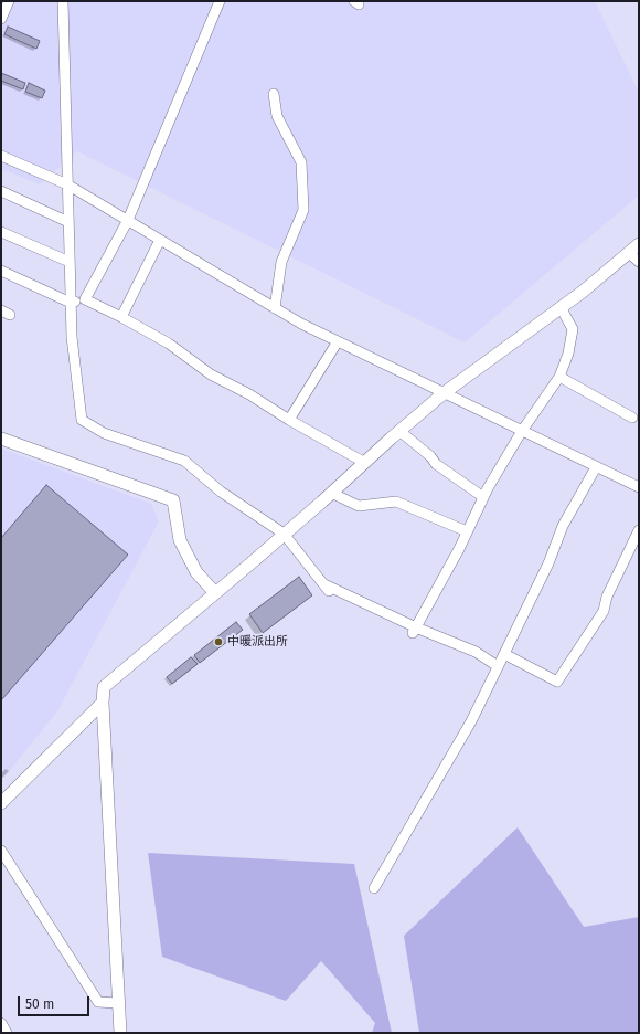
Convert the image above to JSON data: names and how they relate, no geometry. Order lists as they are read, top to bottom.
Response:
{
  "places": ["中暖派出所"],
  "scale_bar": "50 m"
}
